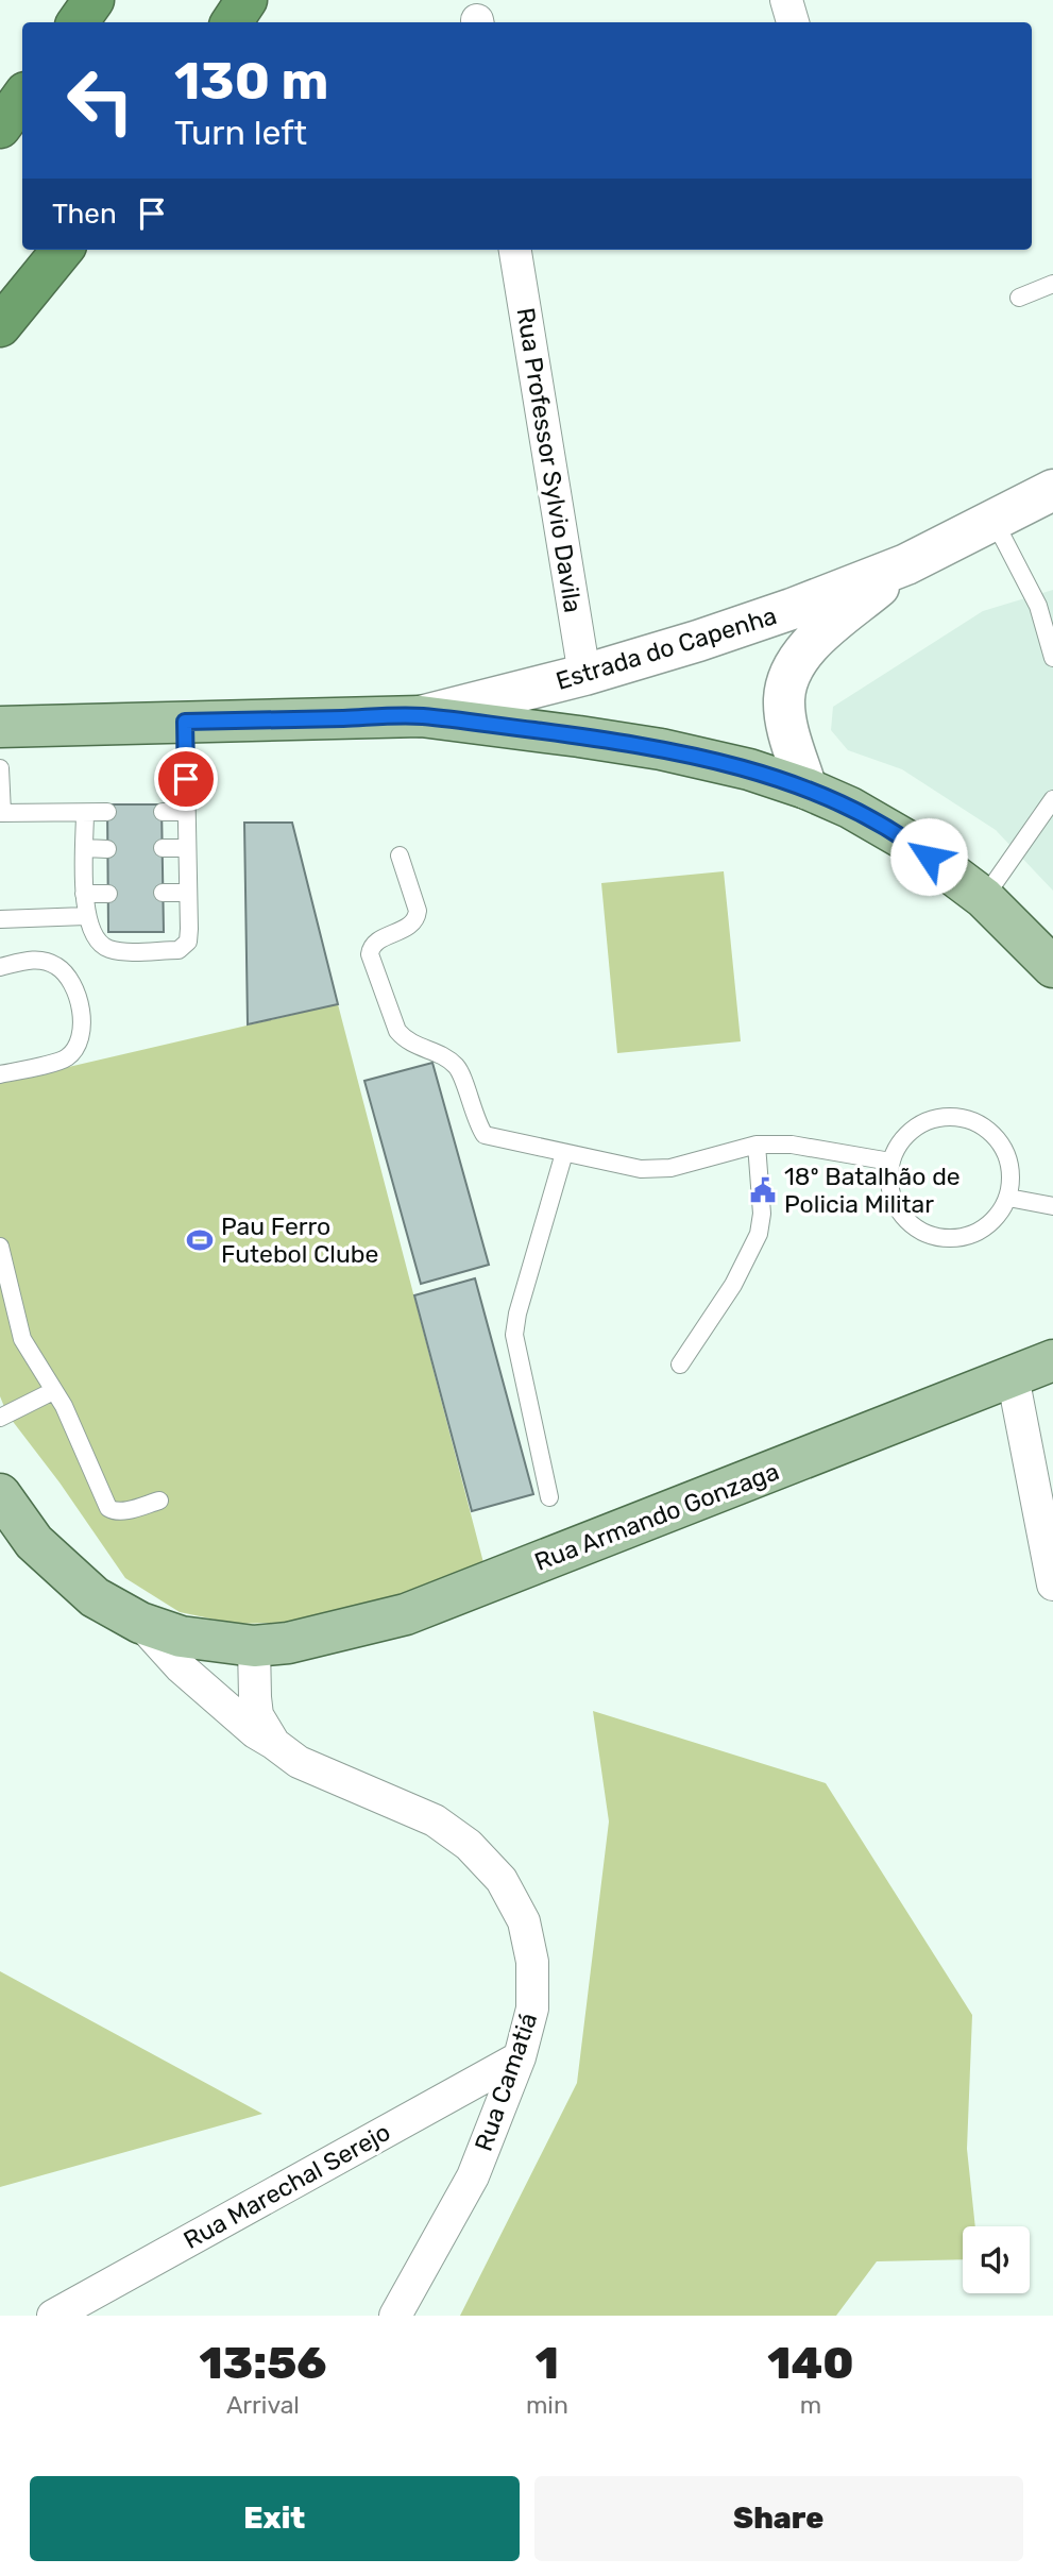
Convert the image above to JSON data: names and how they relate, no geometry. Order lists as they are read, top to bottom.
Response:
{
  "streets": {
    "main road": ["Rua Armando Gonzaga", "Rua Camatiá"],
    "street": ["Rua Professor Sylvio Davila", "Estrada do Capenha", "Rua Marechal Serejo"]
  },
  "crossings": [
    ["Rua Professor Sylvio Davila", "Estrada do Capenha"],
    ["Rua Armando Gonzaga", "Rua Camatiá"],
    ["Rua Camatiá", "Rua Marechal Serejo"]
  ],
  "places": {
    "public building": ["18º Batalhão de Policia Militar"],
    "sports": ["Pau Ferro Futebol Clube"]
  },
  "page": {
    "turn": ["130 m", "Turn left"],
    "then": "Then",
    "eta": [
      "13:56",
      "Arrival",
      "1",
      "min",
      "140",
      "m"
    ],
    "buttons": ["Exit", "Share"]
  }
}
